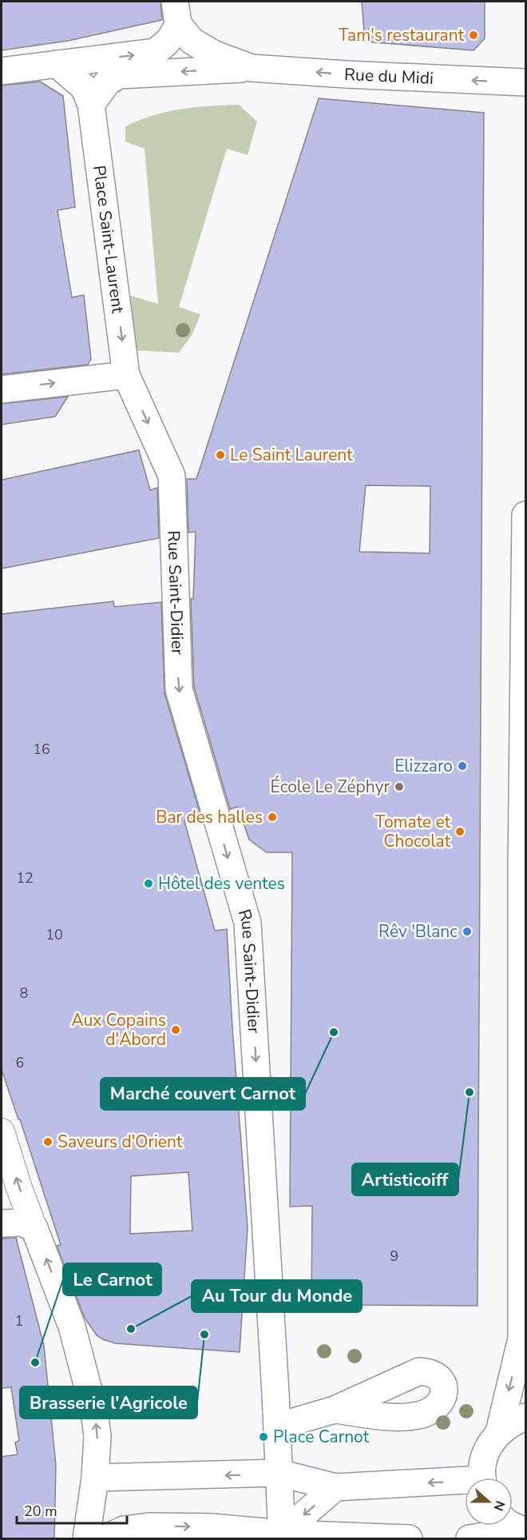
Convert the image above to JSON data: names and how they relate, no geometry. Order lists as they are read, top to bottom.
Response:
{
  "streets": {
    "street": ["Rue du Midi", "Place Saint-Laurent", "Rue Saint-Didier"]
  },
  "crossings": [
    ["Rue du Midi", "Place Saint-Laurent"],
    ["Place Saint-Laurent", "Rue Saint-Didier"]
  ],
  "one_way": ["Place Saint-Laurent", "Rue Saint-Didier"],
  "places": [
    "Tam's restaurant",
    "Le Saint Laurent",
    "Elizzaro",
    "École Le Zéphyr",
    "Bar des halles",
    "Tomate et Chocolat",
    "Hôtel des ventes",
    "Rêv 'Blanc",
    "Aux Copains d'Abord",
    "Marché couvert Carnot",
    "Artisticoiff",
    "Saveurs d'Orient",
    "Au Tour du Monde",
    "Brasserie l'Agricole",
    "Le Carnot",
    "Place Carnot"
  ],
  "house_numbers": [
    "16",
    "12",
    "10",
    "8",
    "6",
    "9",
    "1"
  ],
  "scale_bar": "20 m",
  "north": "right"
}
